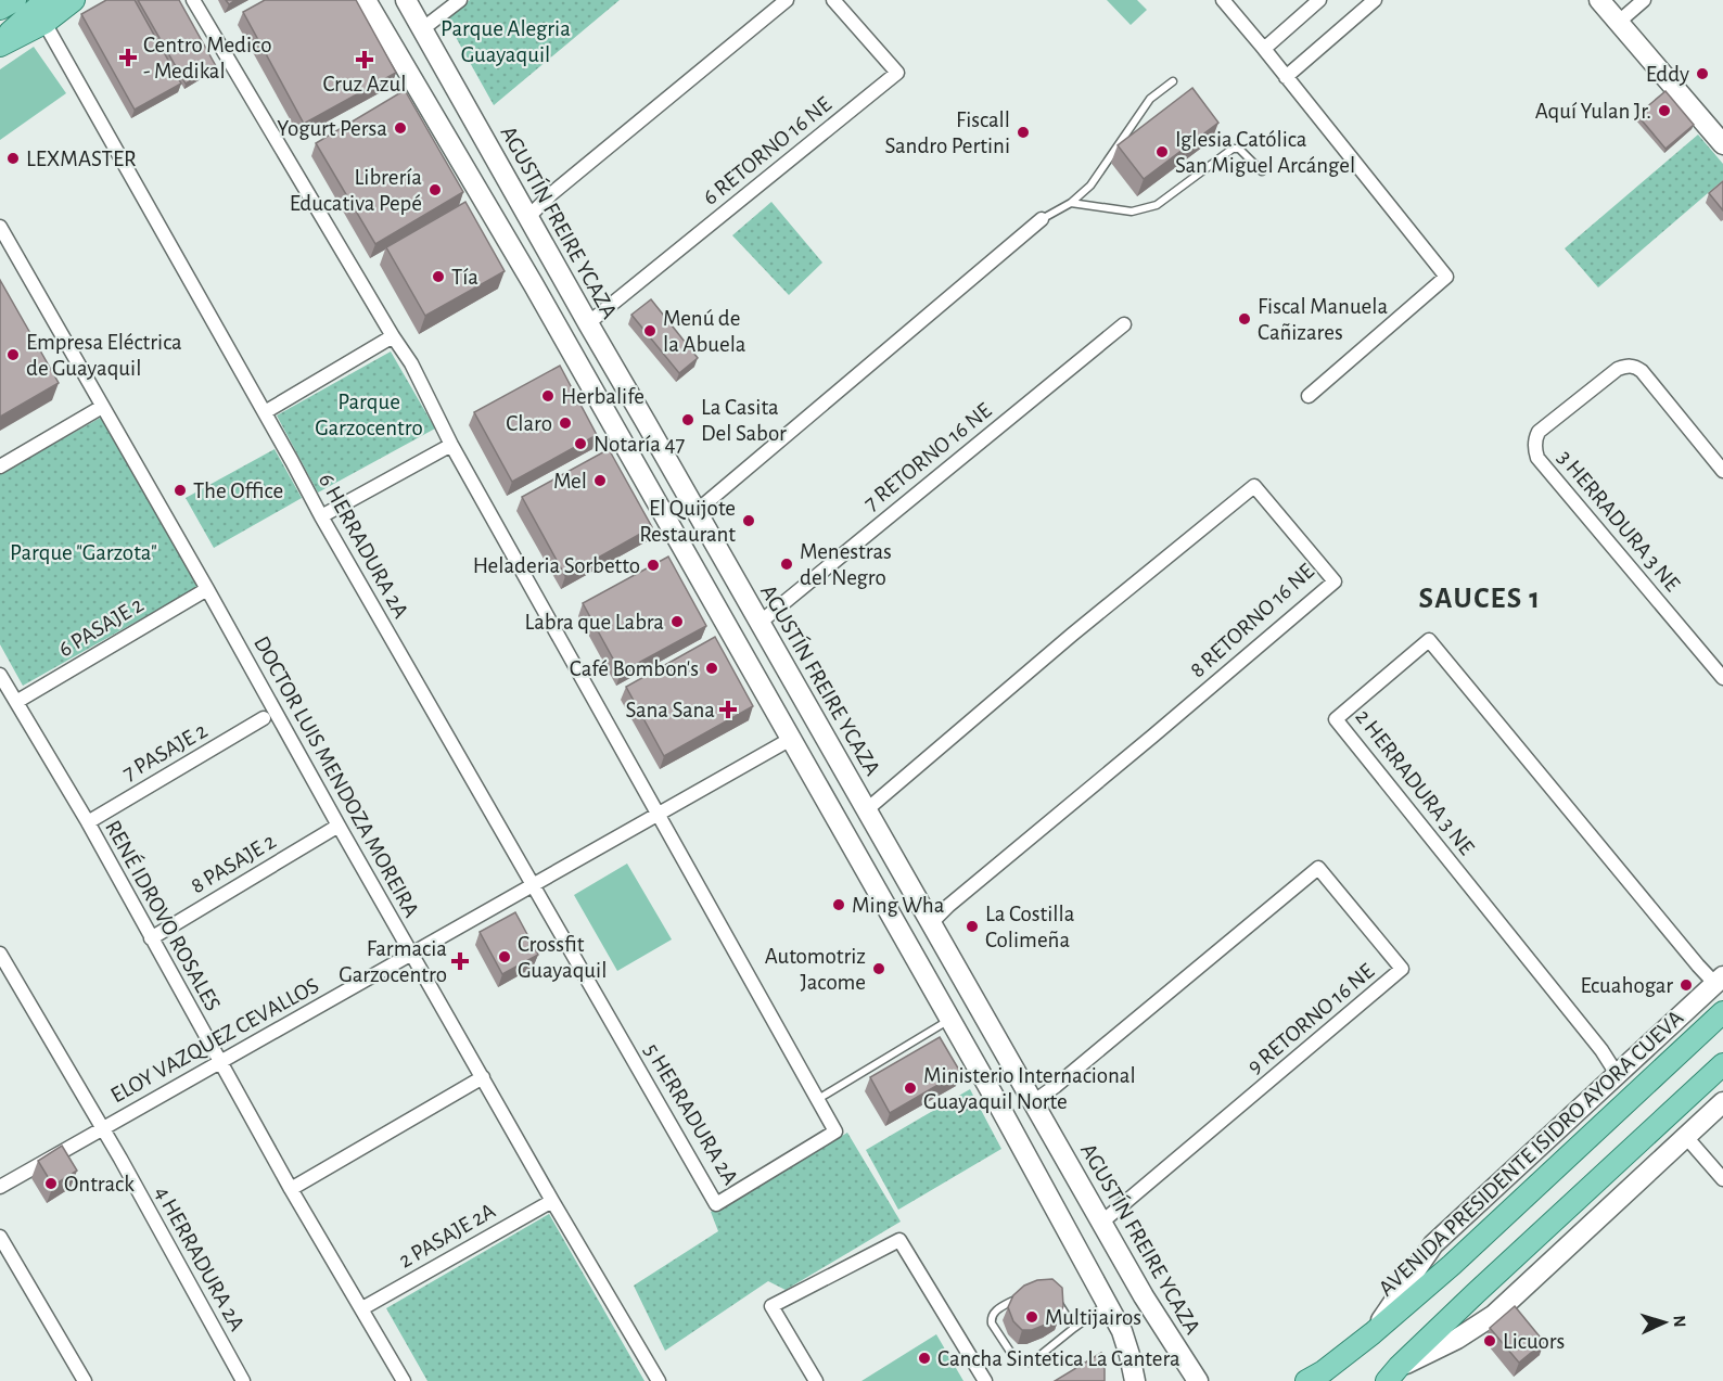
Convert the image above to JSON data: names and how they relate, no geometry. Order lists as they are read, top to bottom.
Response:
{
  "streets": {
    "main road": ["AGUSTÍN FREIRE YCAZA", "AVENIDA PRESIDENTE ISIDRO AYORA CUEVA"],
    "street": [
      "6 RETORNO 16 NE",
      "7 RETORNO 16 NE",
      "3 HERRADURA 3 NE",
      "6 HERRADURA 2A",
      "8 RETORNO 16 NE",
      "6 PASAJE 2",
      "7 PASAJE 2",
      "DOCTOR LUIS MENDOZA MOREIRA",
      "2 HERRADURA 3 NE",
      "8 PASAJE 2",
      "RENÉ IDROVO ROSALES",
      "9 RETORNO 16 NE",
      "ELOY VAZQUEZ CEVALLOS",
      "5 HERRADURA 2A",
      "2 PASAJE 2A",
      "4 HERRADURA 2A"
    ]
  },
  "crossings": [
    ["6 RETORNO 16 NE", "AGUSTÍN FREIRE YCAZA"],
    ["AGUSTÍN FREIRE YCAZA", "7 RETORNO 16 NE"],
    ["AGUSTÍN FREIRE YCAZA", "8 RETORNO 16 NE"],
    ["AGUSTÍN FREIRE YCAZA", "9 RETORNO 16 NE"],
    ["6 HERRADURA 2A", "ELOY VAZQUEZ CEVALLOS"],
    ["6 HERRADURA 2A", "5 HERRADURA 2A"],
    ["6 PASAJE 2", "DOCTOR LUIS MENDOZA MOREIRA"],
    ["6 PASAJE 2", "RENÉ IDROVO ROSALES"],
    ["7 PASAJE 2", "RENÉ IDROVO ROSALES"],
    ["DOCTOR LUIS MENDOZA MOREIRA", "8 PASAJE 2"],
    ["DOCTOR LUIS MENDOZA MOREIRA", "ELOY VAZQUEZ CEVALLOS"],
    ["DOCTOR LUIS MENDOZA MOREIRA", "2 PASAJE 2A"],
    ["2 HERRADURA 3 NE", "AVENIDA PRESIDENTE ISIDRO AYORA CUEVA"],
    ["8 PASAJE 2", "RENÉ IDROVO ROSALES"],
    ["RENÉ IDROVO ROSALES", "ELOY VAZQUEZ CEVALLOS"],
    ["RENÉ IDROVO ROSALES", "2 PASAJE 2A"],
    ["ELOY VAZQUEZ CEVALLOS", "5 HERRADURA 2A"],
    ["ELOY VAZQUEZ CEVALLOS", "4 HERRADURA 2A"]
  ],
  "districts": ["SAUCES 1"],
  "parks": ["Parque Alegria Guayaquil", "Parque Garzocentro", "Parque \"Garzota\""],
  "places": {
    "health": [
      "Centro Medico - Medikal",
      "Cruz Azul",
      "Sana Sana",
      "Farmacia Garzocentro"
    ],
    "other": [
      "Eddy",
      "Aquí Yulan Jr.",
      "Yogurt Persa",
      "Fiscall Sandro Pertini",
      "Iglesia Católica San Miguel Arcángel",
      "LEXMASTER",
      "Librería Educativa Pepé",
      "Tía",
      "Fiscal Manuela Cañizares",
      "Menú de la Abuela",
      "Empresa Eléctrica de Guayaquil",
      "Herbalife",
      "La Casita Del Sabor",
      "Claro",
      "Notaría 47",
      "Mel",
      "The Office",
      "El Quijote Restaurant",
      "Menestras del Negro",
      "Heladeria Sorbetto",
      "Labra que Labra",
      "Café Bombon's",
      "Ming Wha",
      "La Costilla Colimeña",
      "Crossfit Guayaquil",
      "Automotriz Jacome",
      "Ecuahogar",
      "Ministerio Internacional Guayaquil Norte",
      "Ontrack",
      "Multijairos",
      "Licuors",
      "Cancha Sintetica La Cantera"
    ]
  },
  "north": "right"
}
